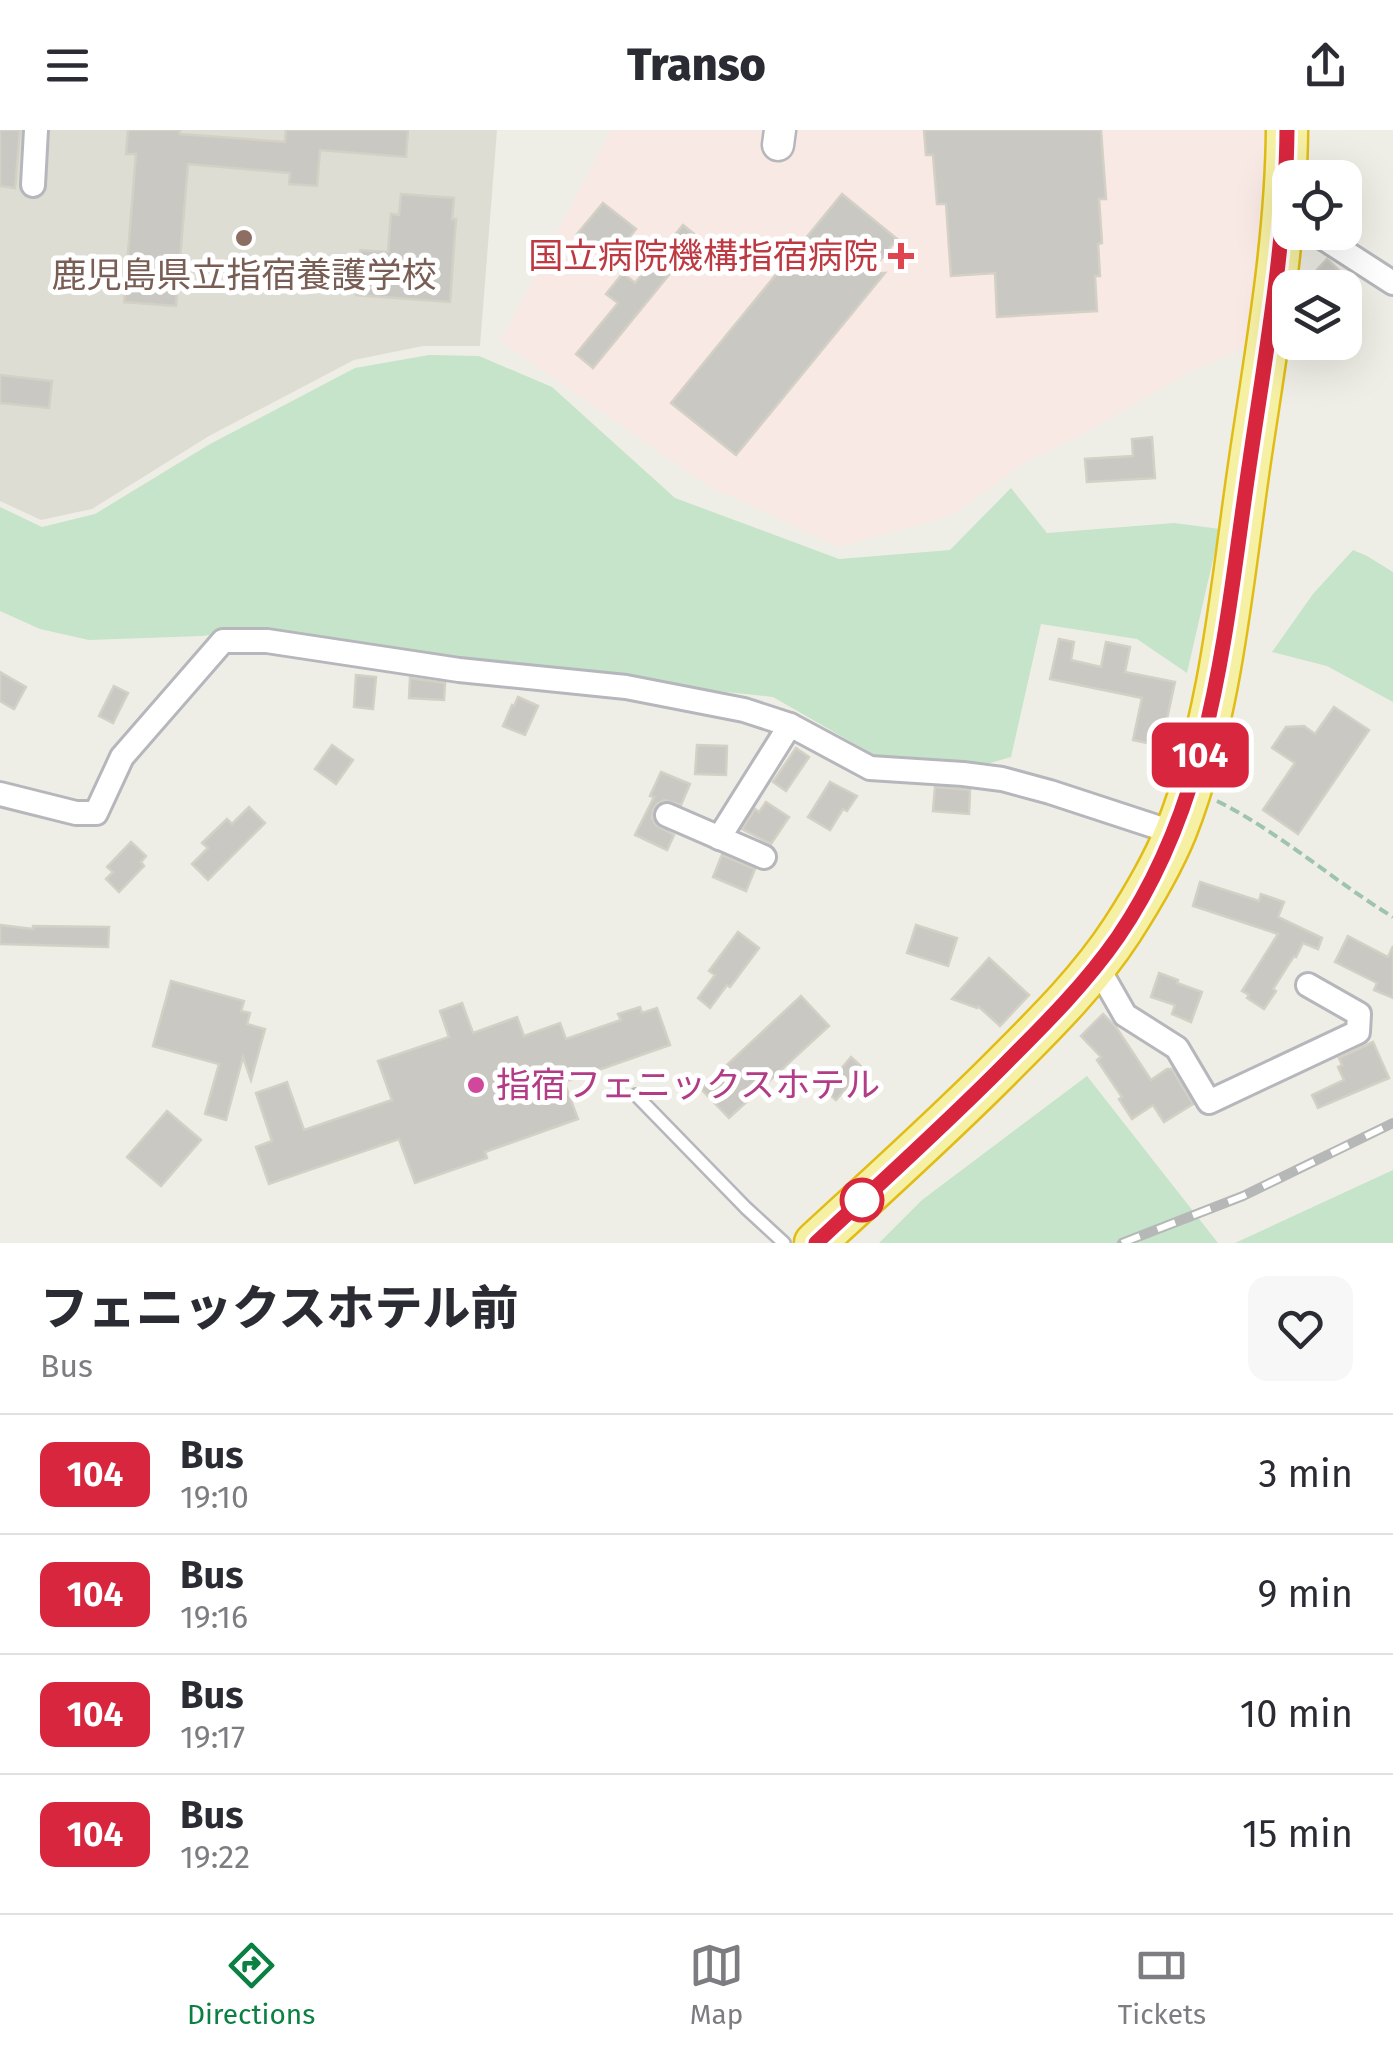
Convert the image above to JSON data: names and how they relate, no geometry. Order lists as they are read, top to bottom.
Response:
{
  "places": {
    "other": ["鹿児島県立指宿養護学校", "指宿フェニックスホテル"],
    "health": ["国立病院機構指宿病院"]
  },
  "lines": ["bus line 104"],
  "page": {
    "header": "Transo",
    "on_map": "104",
    "heading": ["フェニックスホテル前", "Bus"],
    "list": [
      {
        "mark": "104",
        "name": "Bus",
        "note": "19:10",
        "value": "3 min"
      },
      {
        "mark": "104",
        "name": "Bus",
        "note": "19:16",
        "value": "9 min"
      },
      {
        "mark": "104",
        "name": "Bus",
        "note": "19:17",
        "value": "10 min"
      },
      {
        "mark": "104",
        "name": "Bus",
        "note": "19:22",
        "value": "15 min"
      }
    ],
    "tabs": ["Directions", "Map", "Tickets"]
  }
}
